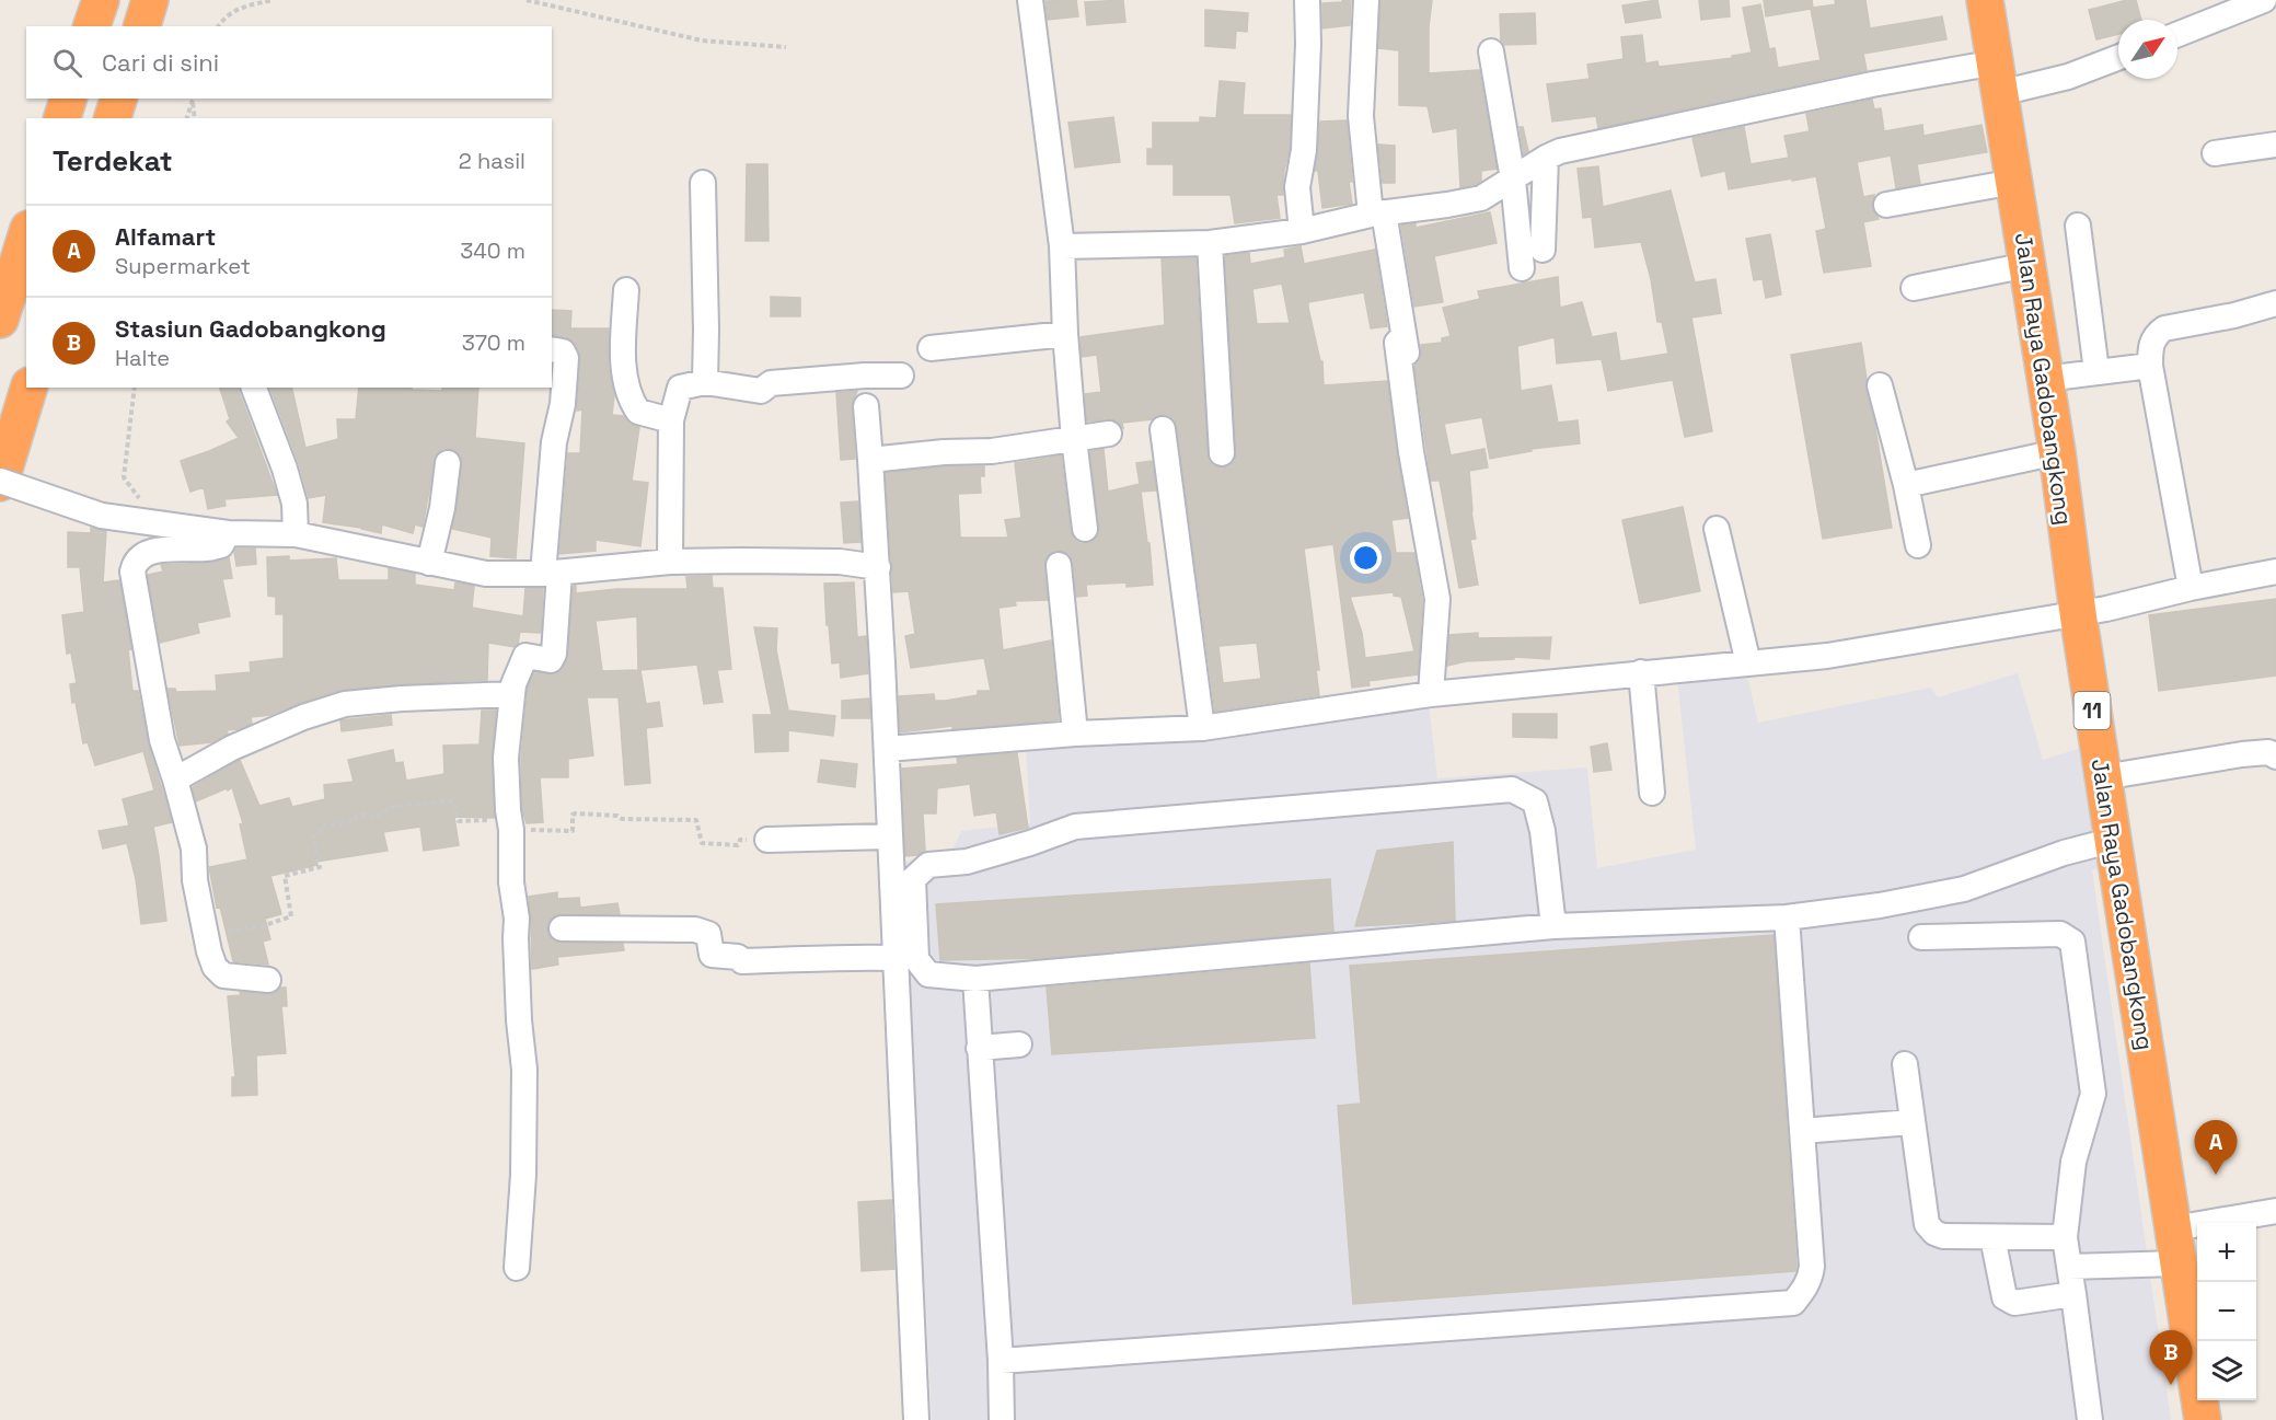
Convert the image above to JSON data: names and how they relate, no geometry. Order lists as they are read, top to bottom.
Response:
{
  "streets": {
    "highway": ["Jalan Raya Gadobangkong", "11"]
  },
  "north": "top right",
  "page": {
    "search": "Cari di sini",
    "heading": ["Terdekat", "2 hasil"],
    "list": [
      {
        "mark": "A",
        "name": "Alfamart",
        "note": "Supermarket",
        "value": "340 m"
      },
      {
        "mark": "B",
        "name": "Stasiun Gadobangkong",
        "note": "Halte",
        "value": "370 m"
      }
    ],
    "pins": ["A", "B"],
    "map_buttons": ["+", "−"]
  }
}
